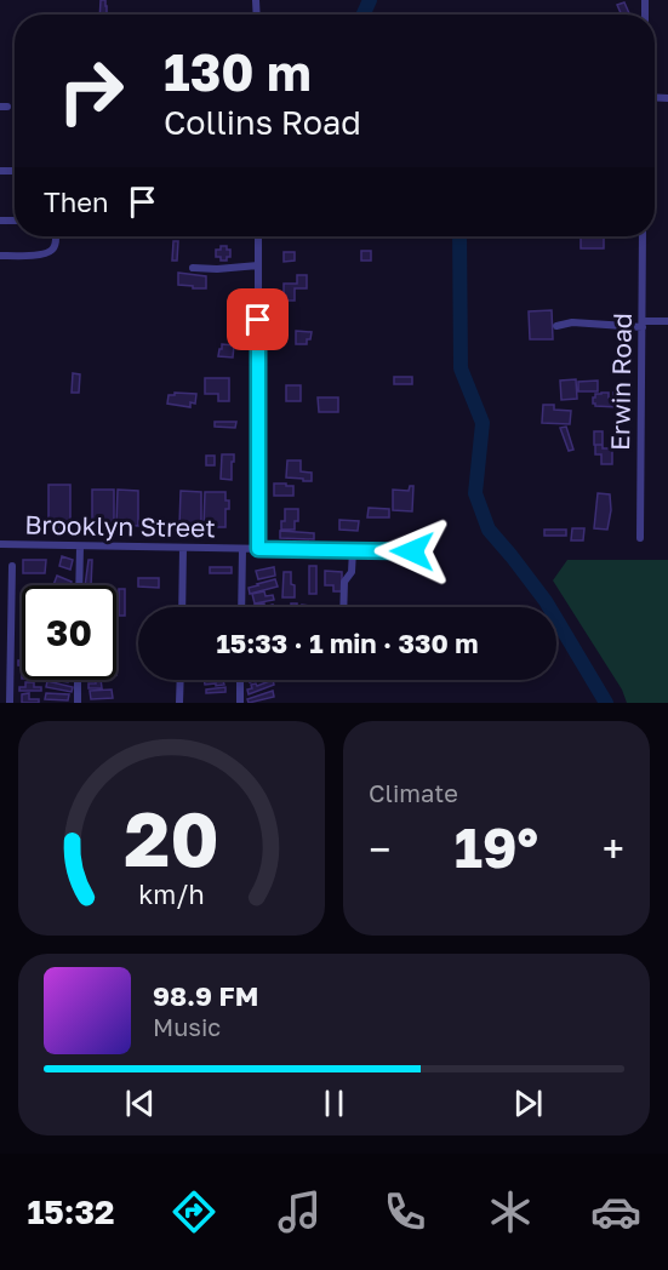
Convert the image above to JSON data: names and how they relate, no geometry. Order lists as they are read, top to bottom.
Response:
{
  "streets": {
    "street": ["Erwin Road", "Brooklyn Street"]
  },
  "page": {
    "turn": ["130 m", "Collins Road"],
    "then": "Then",
    "limit": "30",
    "trip": "15:33 · 1 min · 330 m",
    "tile": "Climate",
    "heat": ["−", "19°", "+"],
    "song": ["98.9 FM", "Music"],
    "tabs": "15:32",
    "gauge": ["20", "km/h"]
  }
}
